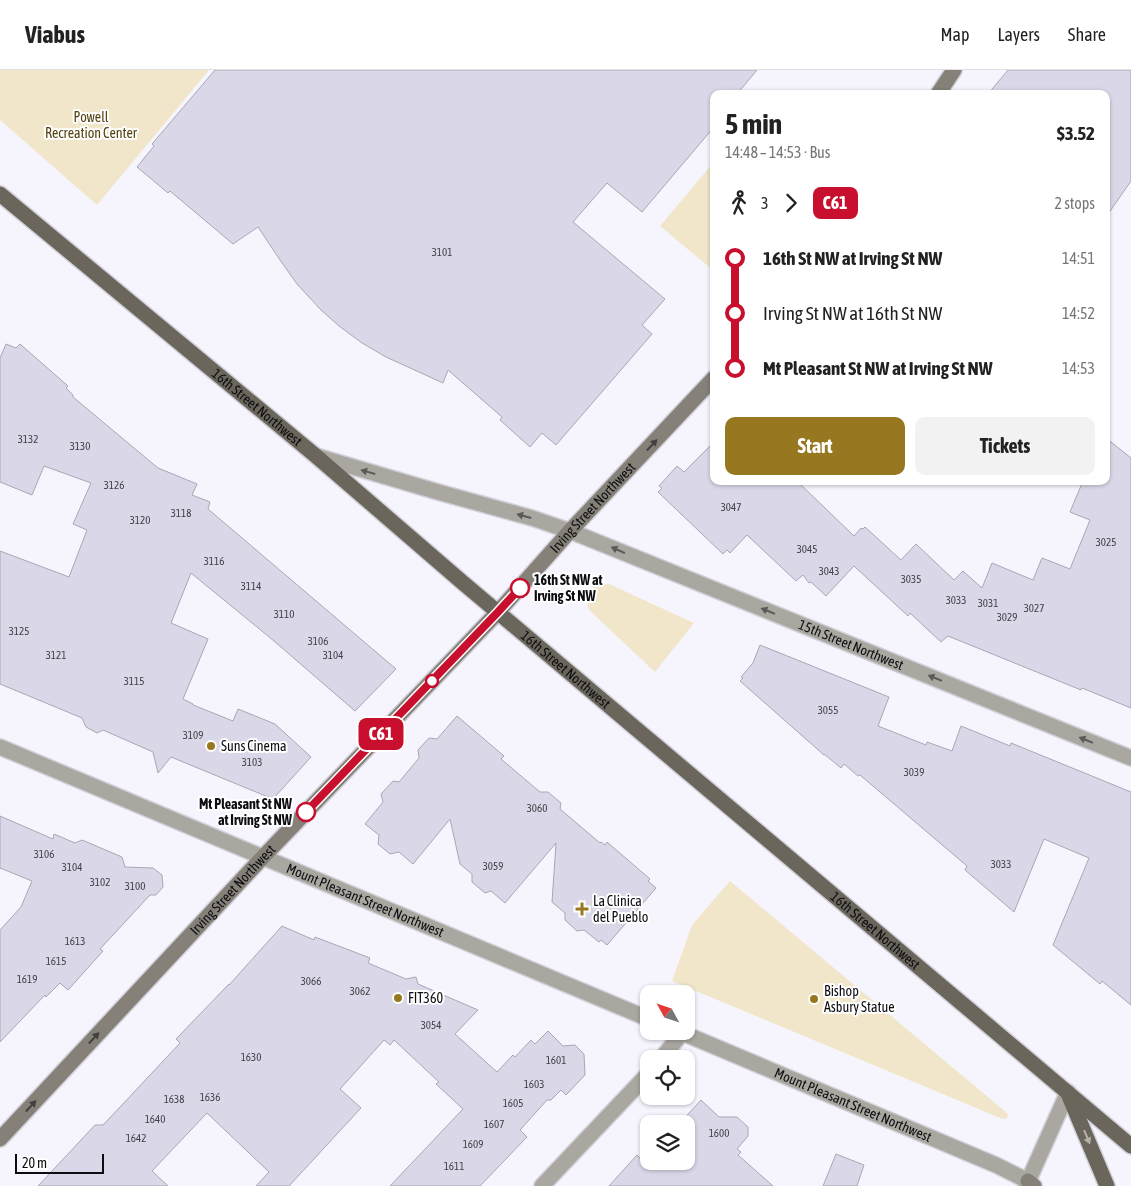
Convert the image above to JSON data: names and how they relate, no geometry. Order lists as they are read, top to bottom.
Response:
{
  "streets": {
    "main road": ["16th Street Northwest", "Irving Street Northwest"],
    "street": ["15th Street Northwest", "Mount Pleasant Street Northwest"]
  },
  "crossings": [
    ["16th Street Northwest", "Irving Street Northwest"],
    ["16th Street Northwest", "15th Street Northwest"],
    ["Irving Street Northwest", "15th Street Northwest"],
    ["Irving Street Northwest", "Mount Pleasant Street Northwest"]
  ],
  "one_way": ["Irving Street Northwest", "15th Street Northwest"],
  "parks": ["Powell Recreation Center"],
  "places": {
    "other": [
      "16th St NW at Irving St NW",
      "Suns Cinema",
      "Mt Pleasant St NW at Irving St NW",
      "FIT360",
      "Bishop Asbury Statue"
    ],
    "health": ["La Clinica del Pueblo"]
  },
  "lines": ["bus line C61"],
  "house_numbers": [
    "3101",
    "3132",
    "3130",
    "3126",
    "3047",
    "3118",
    "3120",
    "3025",
    "3045",
    "3116",
    "3043",
    "3035",
    "3114",
    "3033",
    "3031",
    "3027",
    "3110",
    "3029",
    "3125",
    "3106",
    "3121",
    "3104",
    "3115",
    "3055",
    "3109",
    "3103",
    "3039",
    "3060",
    "3106",
    "3033",
    "3059",
    "3104",
    "3102",
    "3100",
    "1613",
    "1615",
    "1619",
    "3066",
    "3062",
    "3054",
    "1630",
    "1601",
    "1603",
    "1636",
    "1638",
    "1605",
    "1640",
    "1607",
    "1600",
    "1642",
    "1609",
    "1611"
  ],
  "scale_bar": "20 m",
  "north": "top left",
  "page": {
    "header": "Viabus",
    "nav": ["Map", "Layers", "Share"],
    "on_map": "C61",
    "heading": ["5 min", "14:48 – 14:53 · Bus", "$3.52"],
    "legs": ["3", "C61", "2 stops"],
    "list": [
      {
        "name": "16th St NW at Irving St NW",
        "value": "14:51"
      },
      {
        "name": "Irving St NW at 16th St NW",
        "value": "14:52"
      },
      {
        "name": "Mt Pleasant St NW at Irving St NW",
        "value": "14:53"
      }
    ],
    "buttons": ["Start", "Tickets"],
    "scale": "20 m"
  }
}
